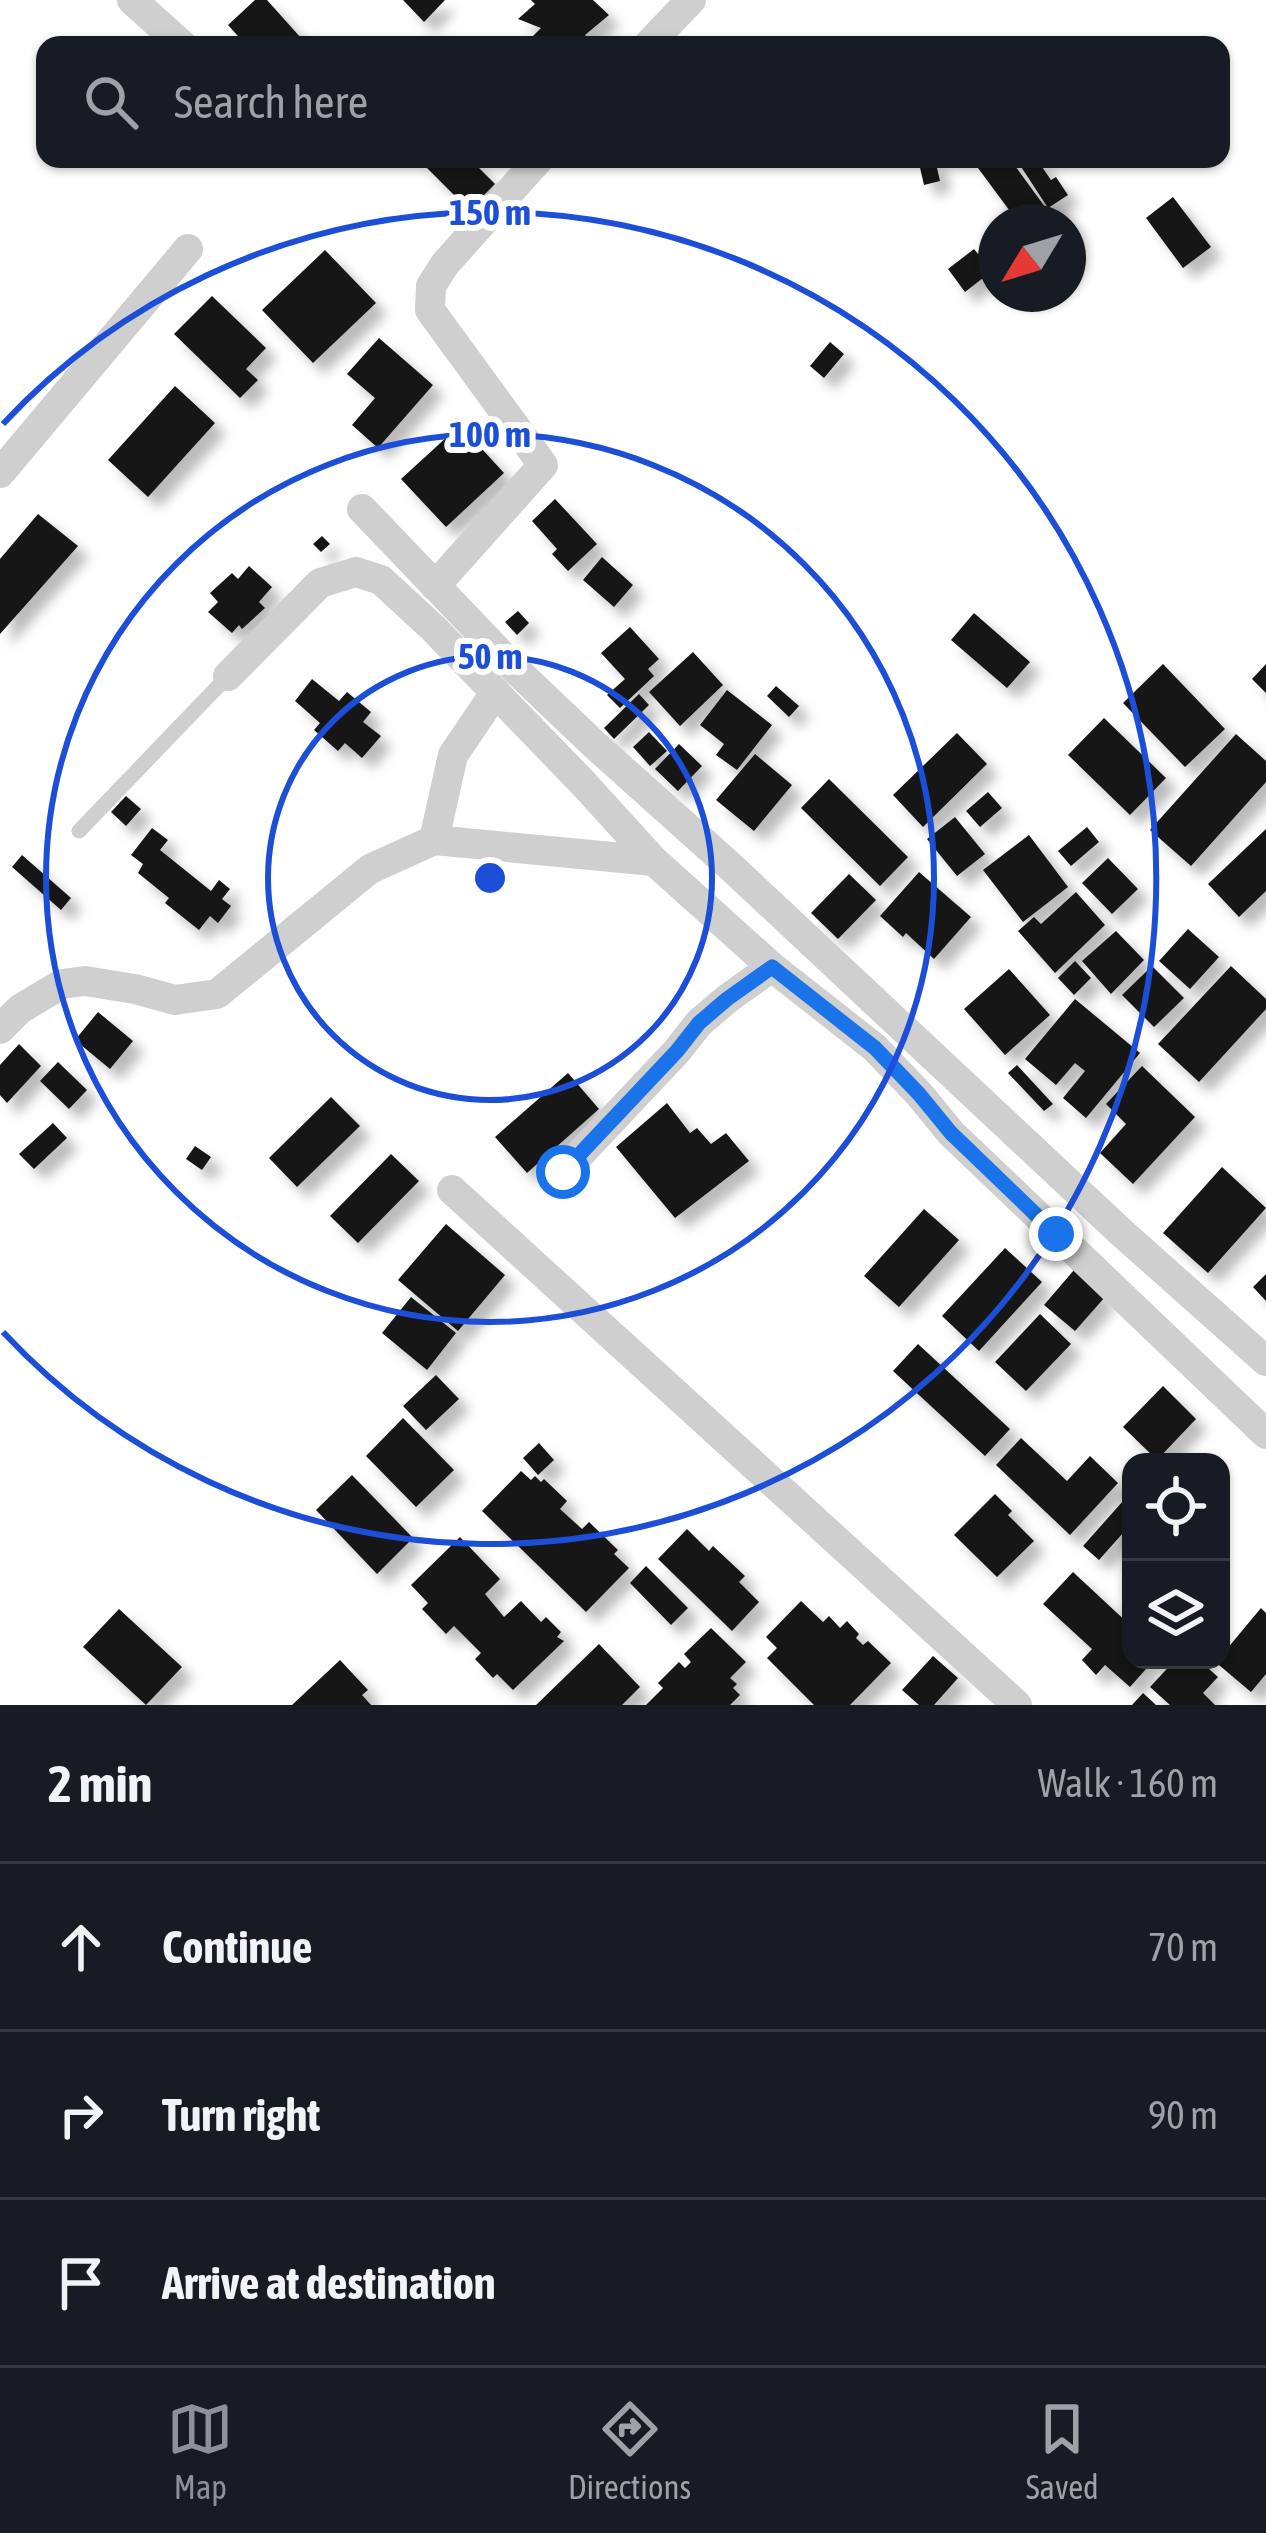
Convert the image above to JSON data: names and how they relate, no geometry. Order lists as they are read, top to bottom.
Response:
{
  "north": "bottom left",
  "page": {
    "search": "Search here",
    "heading": ["2 min", "Walk · 160 m"],
    "list": [
      ["Continue", "70 m"],
      ["Turn right", "90 m"],
      "Arrive at destination"
    ],
    "nav": ["Map", "Directions", "Saved"]
  },
  "rings": ["150 m", "100 m", "50 m"]
}
